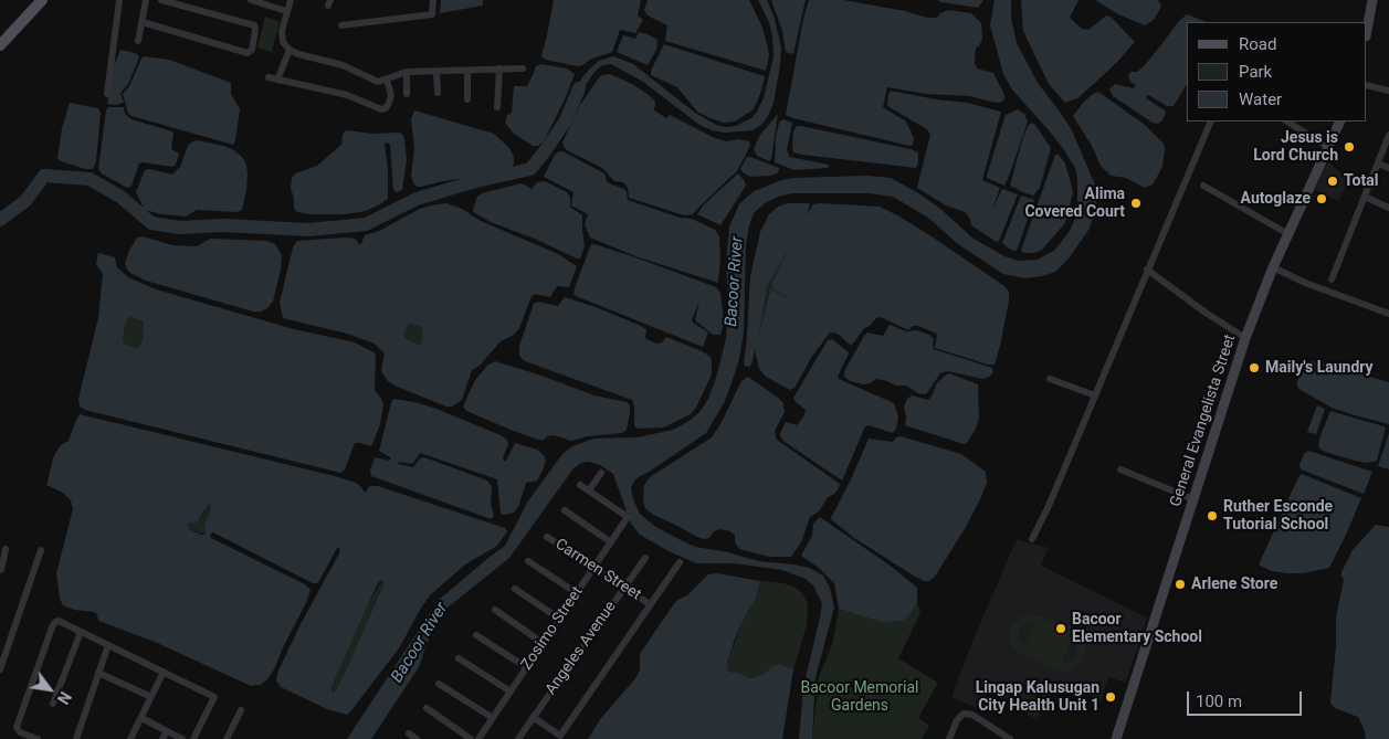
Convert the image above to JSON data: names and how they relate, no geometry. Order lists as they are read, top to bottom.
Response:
{
  "streets": {
    "main road": ["General Evangelista Street"],
    "street": ["Carmen Street", "Zosimo Street", "Angeles Avenue"]
  },
  "crossings": [
    ["Carmen Street", "Zosimo Street"],
    ["Carmen Street", "Angeles Avenue"]
  ],
  "water": ["Bacoor River"],
  "parks": ["Bacoor Memorial Gardens"],
  "places": [
    "Jesus is Lord Church",
    "Total",
    "Autoglaze",
    "Alima Covered Court",
    "Maily's Laundry",
    "Ruther Esconde Tutorial School",
    "Arlene Store",
    "Bacoor Elementary School",
    "Lingap Kalusugan City Health Unit 1"
  ],
  "legend": ["Road", "Park", "Water"],
  "scale_bar": "100 m",
  "north": "bottom right"
}
